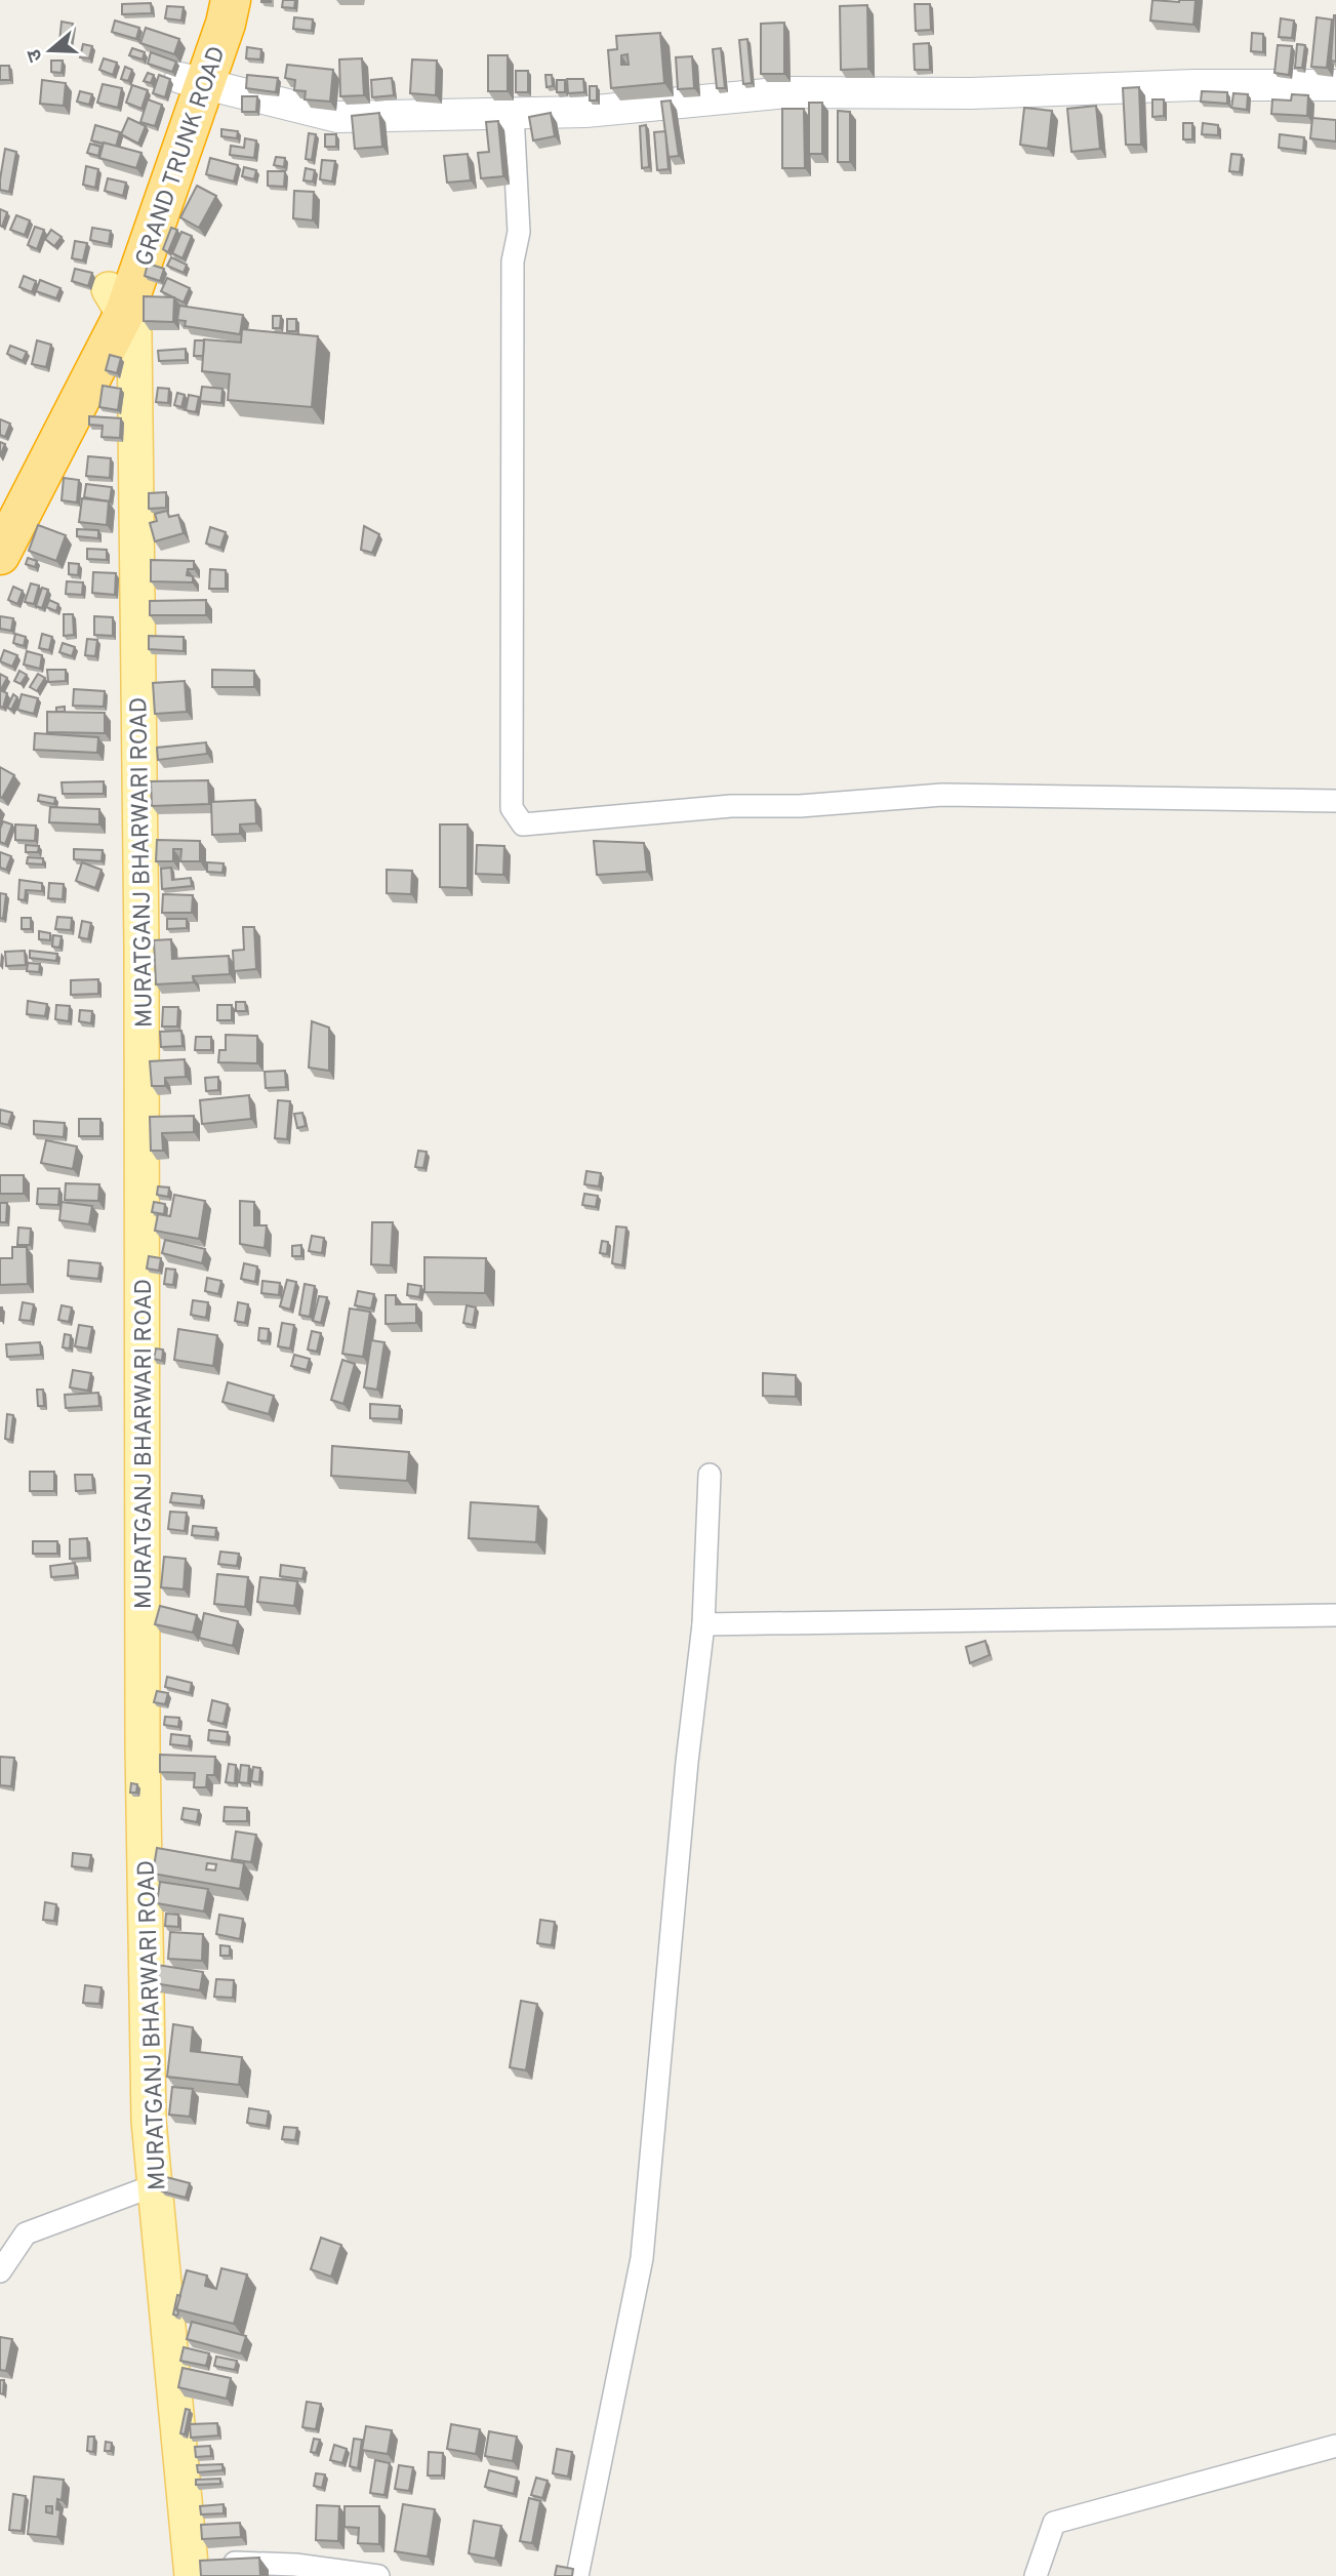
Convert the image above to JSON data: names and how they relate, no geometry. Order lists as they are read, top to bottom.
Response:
{
  "streets": {
    "highway": ["GRAND TRUNK ROAD"],
    "main road": ["MURATGANJ BHARWARI ROAD"]
  },
  "crossings": [
    ["GRAND TRUNK ROAD", "MURATGANJ BHARWARI ROAD"]
  ],
  "north": "left"
}
